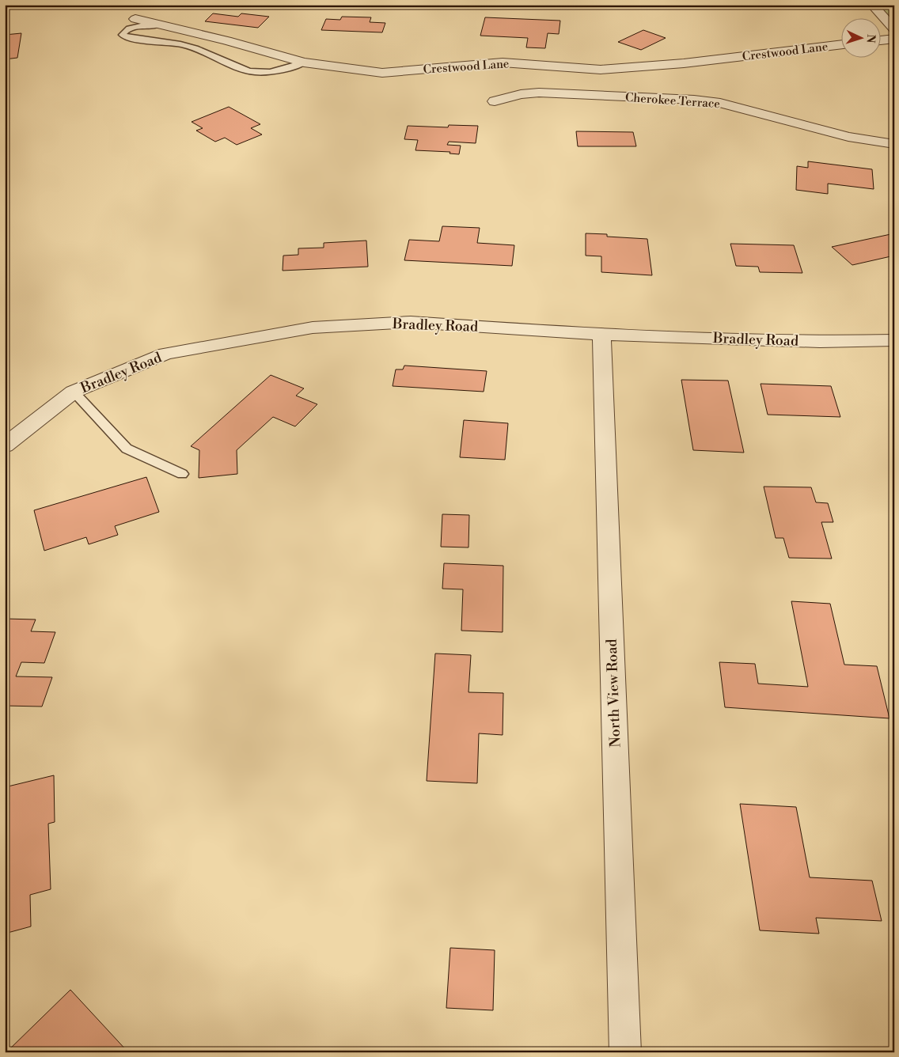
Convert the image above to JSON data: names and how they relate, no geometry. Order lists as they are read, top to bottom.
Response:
{
  "streets": {
    "street": [
      "Crestwood Lane",
      "Cherokee Terrace",
      "Bradley Road",
      "North View Road"
    ]
  },
  "crossings": [
    ["Bradley Road", "North View Road"]
  ],
  "north": "right"
}
